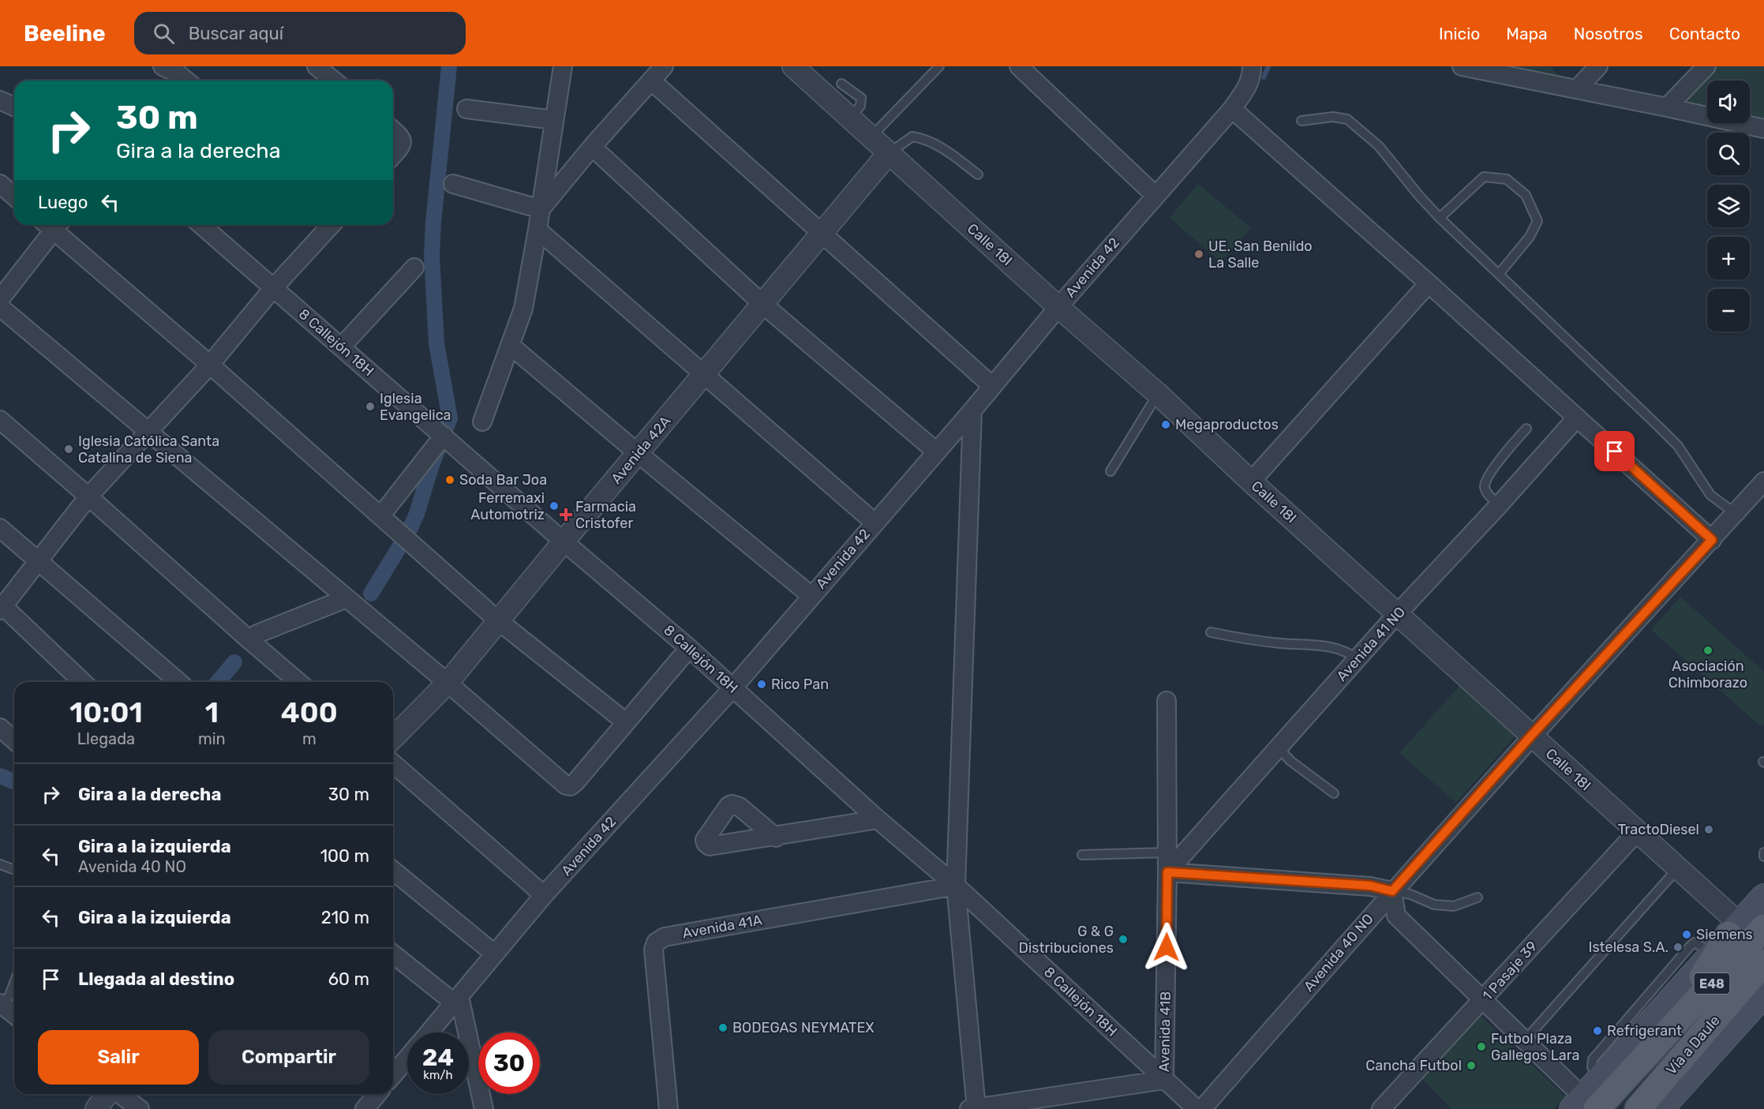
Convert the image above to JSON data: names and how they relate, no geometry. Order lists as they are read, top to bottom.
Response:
{
  "streets": {
    "main road": ["E48", "Vía a Daule"],
    "street": [
      "Calle 18I",
      "Avenida 42",
      "8 Callejón 18H",
      "Avenida 42A",
      "Avenida 41 NO",
      "Avenida 41A",
      "Avenida 40 NO",
      "1 Pasaje 39",
      "Avenida 41B"
    ]
  },
  "crossings": [
    ["Calle 18I", "Avenida 42"],
    ["Calle 18I", "Avenida 42A"],
    ["Calle 18I", "Avenida 41 NO"],
    ["Calle 18I", "Avenida 40 NO"],
    ["Calle 18I", "1 Pasaje 39"],
    ["Calle 18I", "E48"],
    ["Calle 18I", "Vía a Daule"],
    ["Avenida 42", "8 Callejón 18H"],
    ["8 Callejón 18H", "Avenida 42A"],
    ["8 Callejón 18H", "Avenida 41A"],
    ["8 Callejón 18H", "Avenida 41B"],
    ["Avenida 41 NO", "Avenida 41B"],
    ["E48", "Vía a Daule"]
  ],
  "places": {
    "other": [
      "UE. San Benildo La Salle",
      "Iglesia Evangelica",
      "Megaproductos",
      "Iglesia Católica Santa Catalina de Siena",
      "Soda Bar Joa",
      "Ferremaxi Automotriz",
      "Asociación Chimborazo",
      "Rico Pan",
      "TractoDiesel",
      "Siemens",
      "G & G Distribuciones",
      "Istelesa S.A.",
      "BODEGAS NEYMATEX",
      "Refrigerant",
      "Futbol Plaza Gallegos Lara",
      "Cancha Futbol"
    ],
    "health": ["Farmacia Cristofer"]
  },
  "page": {
    "header": "Beeline",
    "search": "Buscar aquí",
    "nav": [
      "Inicio",
      "Mapa",
      "Nosotros",
      "Contacto"
    ],
    "map_buttons": ["+", "−"],
    "turn": ["30 m", "Gira a la derecha"],
    "then": "Luego",
    "eta": [
      "10:01",
      "Llegada",
      "1",
      "min",
      "400",
      "m"
    ],
    "list": [
      {
        "name": "Gira a la derecha",
        "value": "30 m"
      },
      {
        "name": "Gira a la izquierda",
        "note": "Avenida 40 NO",
        "value": "100 m"
      },
      {
        "name": "Gira a la izquierda",
        "value": "210 m"
      },
      {
        "name": "Llegada al destino",
        "value": "60 m"
      }
    ],
    "buttons": ["Salir", "Compartir"],
    "speed": "24 km/h",
    "limit": "30"
  }
}
